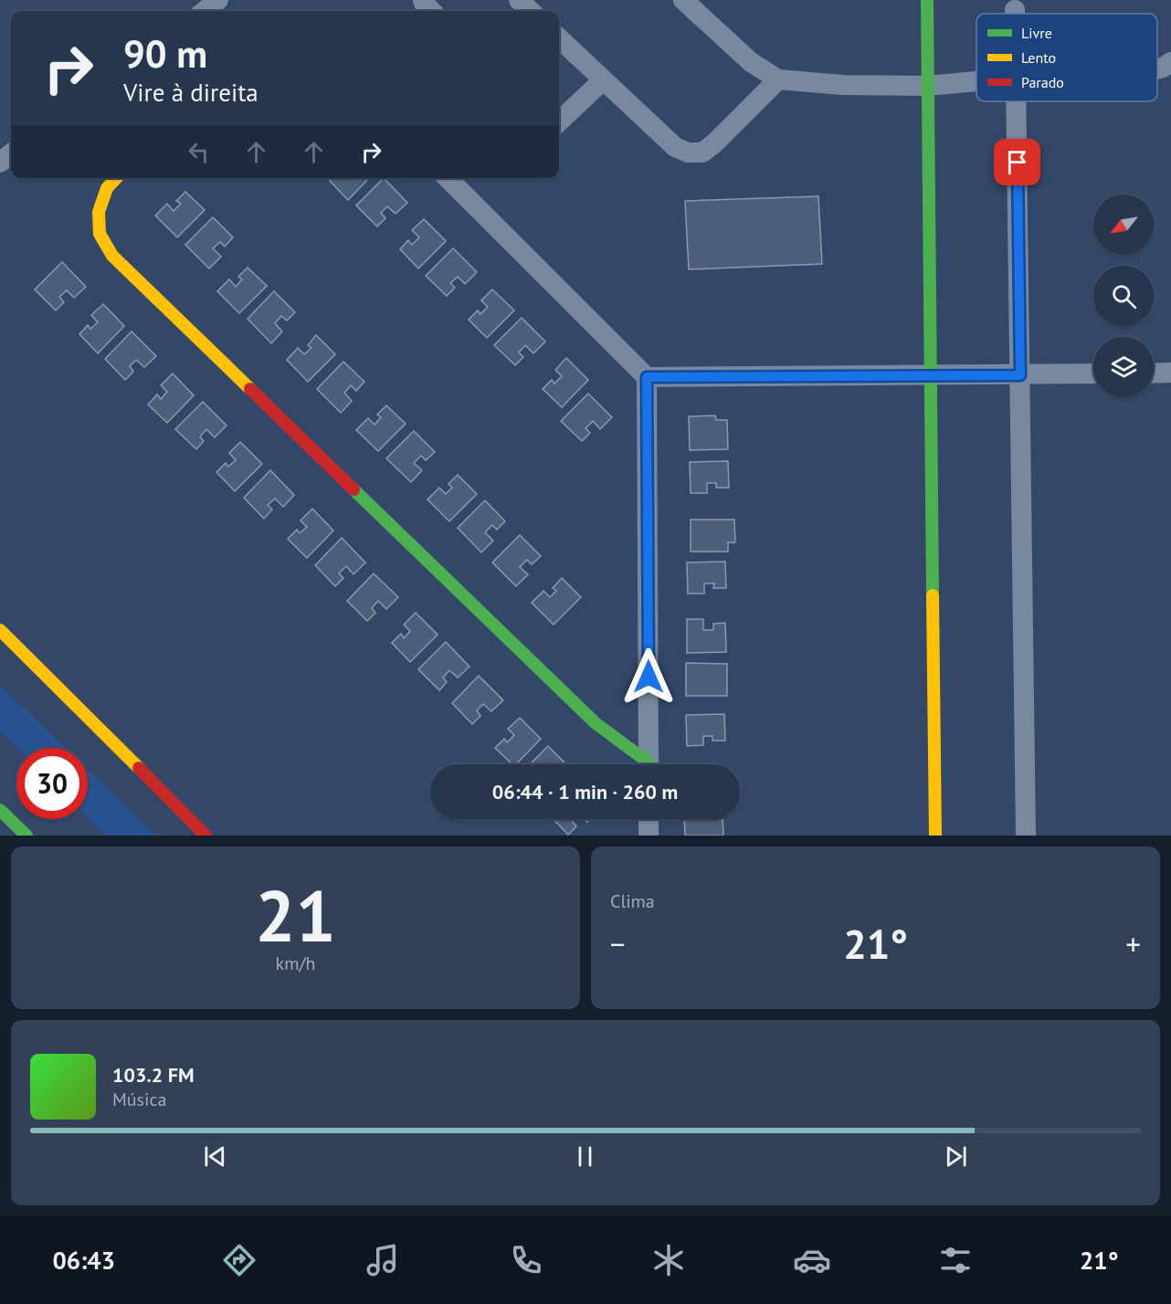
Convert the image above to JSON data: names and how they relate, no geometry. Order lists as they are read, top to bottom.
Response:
{
  "legend": ["Livre", "Lento", "Parado"],
  "north": "bottom left",
  "page": {
    "turn": ["90 m", "Vire à direita"],
    "limit": "30",
    "trip": "06:44 · 1 min · 260 m",
    "tile": [
      ["21", "km/h"],
      "Clima"
    ],
    "heat": ["−", "21°", "+"],
    "song": ["103.2 FM", "Música"],
    "tabs": ["06:43", "21°"]
  }
}
